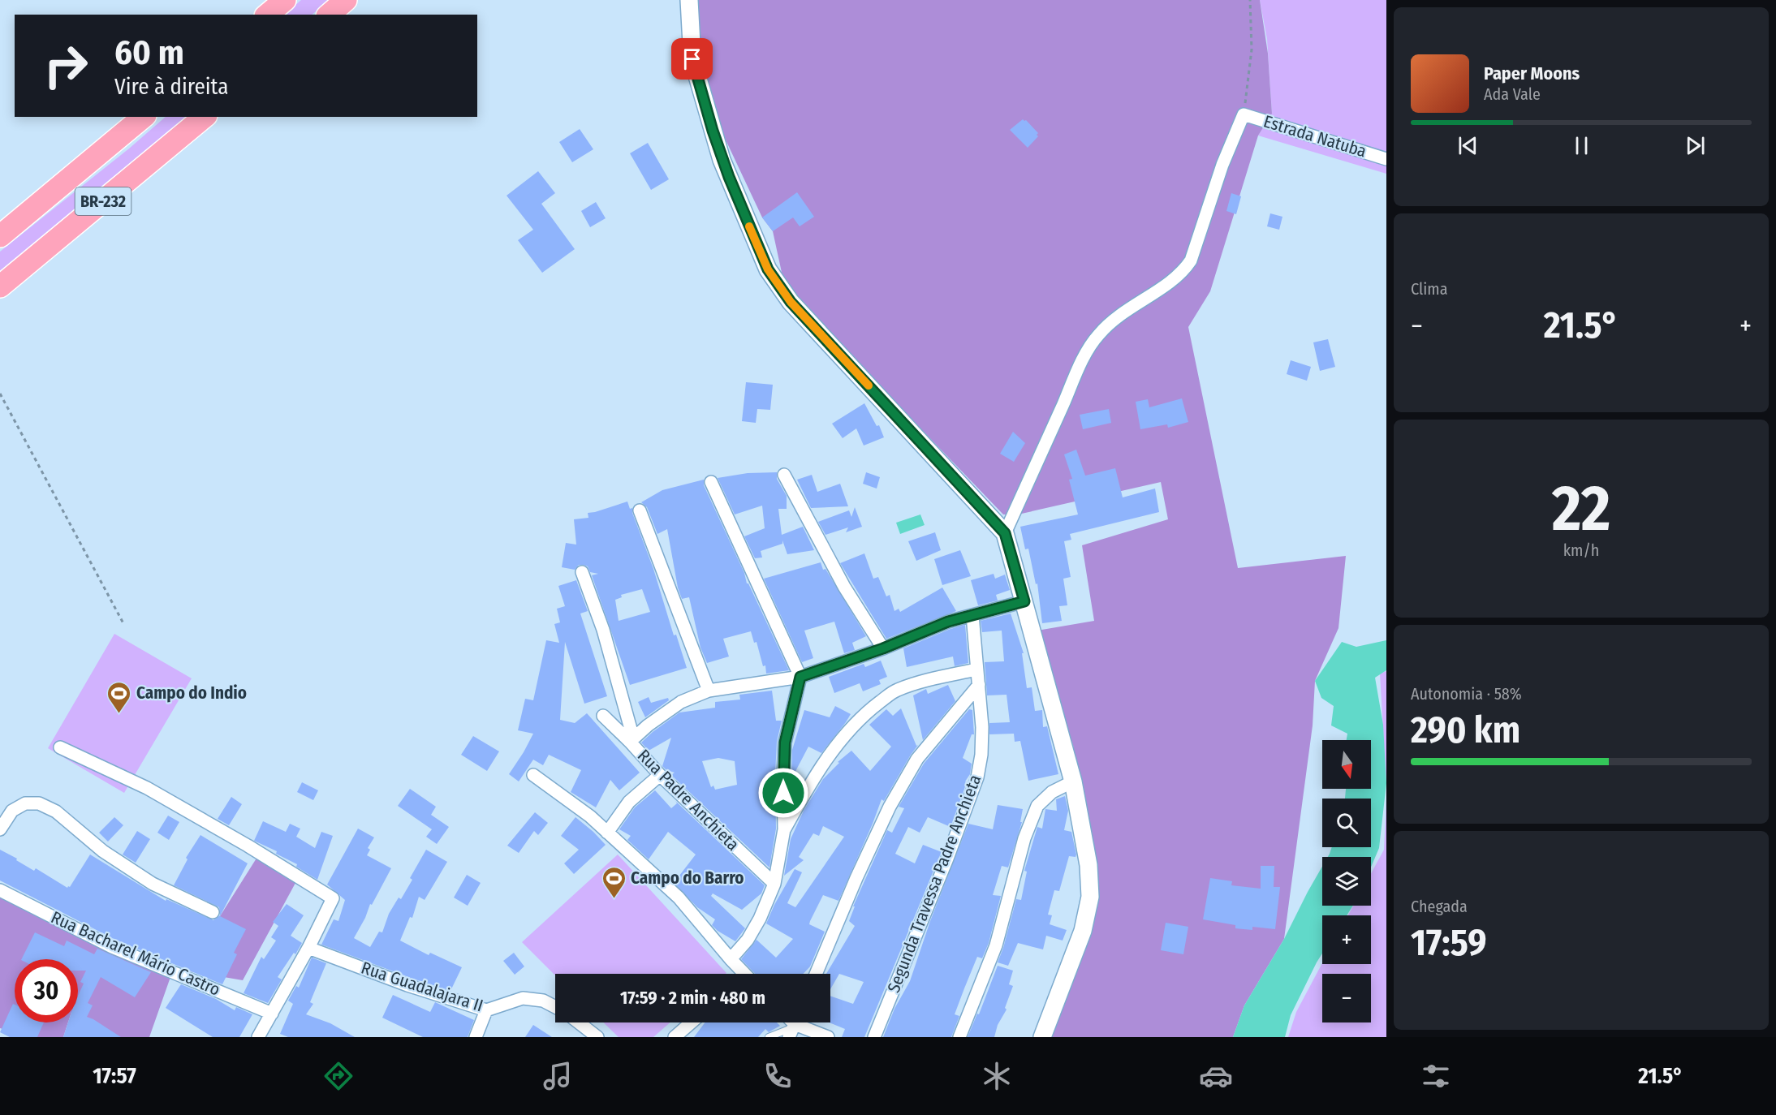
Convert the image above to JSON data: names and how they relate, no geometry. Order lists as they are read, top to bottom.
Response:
{
  "streets": {
    "highway": ["BR-232"],
    "street": [
      "Estrada Natuba",
      "Rua Padre Anchieta",
      "Segunda Travessa Padre Anchieta",
      "Rua Bacharel Mário Castro",
      "Rua Guadalajara II"
    ]
  },
  "places": {
    "sports": ["Campo do Indio", "Campo do Barro"]
  },
  "north": "bottom",
  "page": {
    "turn": ["60 m", "Vire à direita"],
    "song": ["Paper Moons", "Ada Vale"],
    "tile": [
      "Clima",
      ["22", "km/h"],
      ["Autonomia · 58%", "290 km"],
      ["Chegada", "17:59"]
    ],
    "heat": ["−", "21.5°", "+"],
    "map_buttons": ["+", "−"],
    "limit": "30",
    "trip": "17:59 · 2 min · 480 m",
    "tabs": ["17:57", "21.5°"]
  }
}
